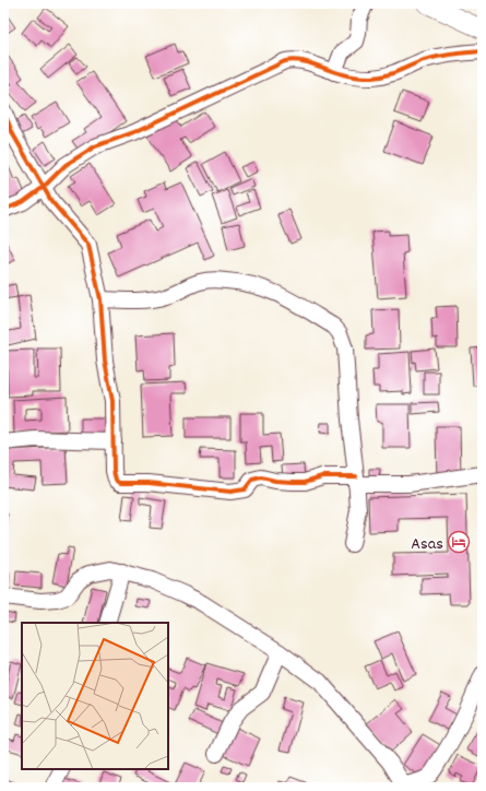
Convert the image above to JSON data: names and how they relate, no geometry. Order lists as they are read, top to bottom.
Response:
{
  "places": {
    "hotel": ["Asas"]
  }
}
